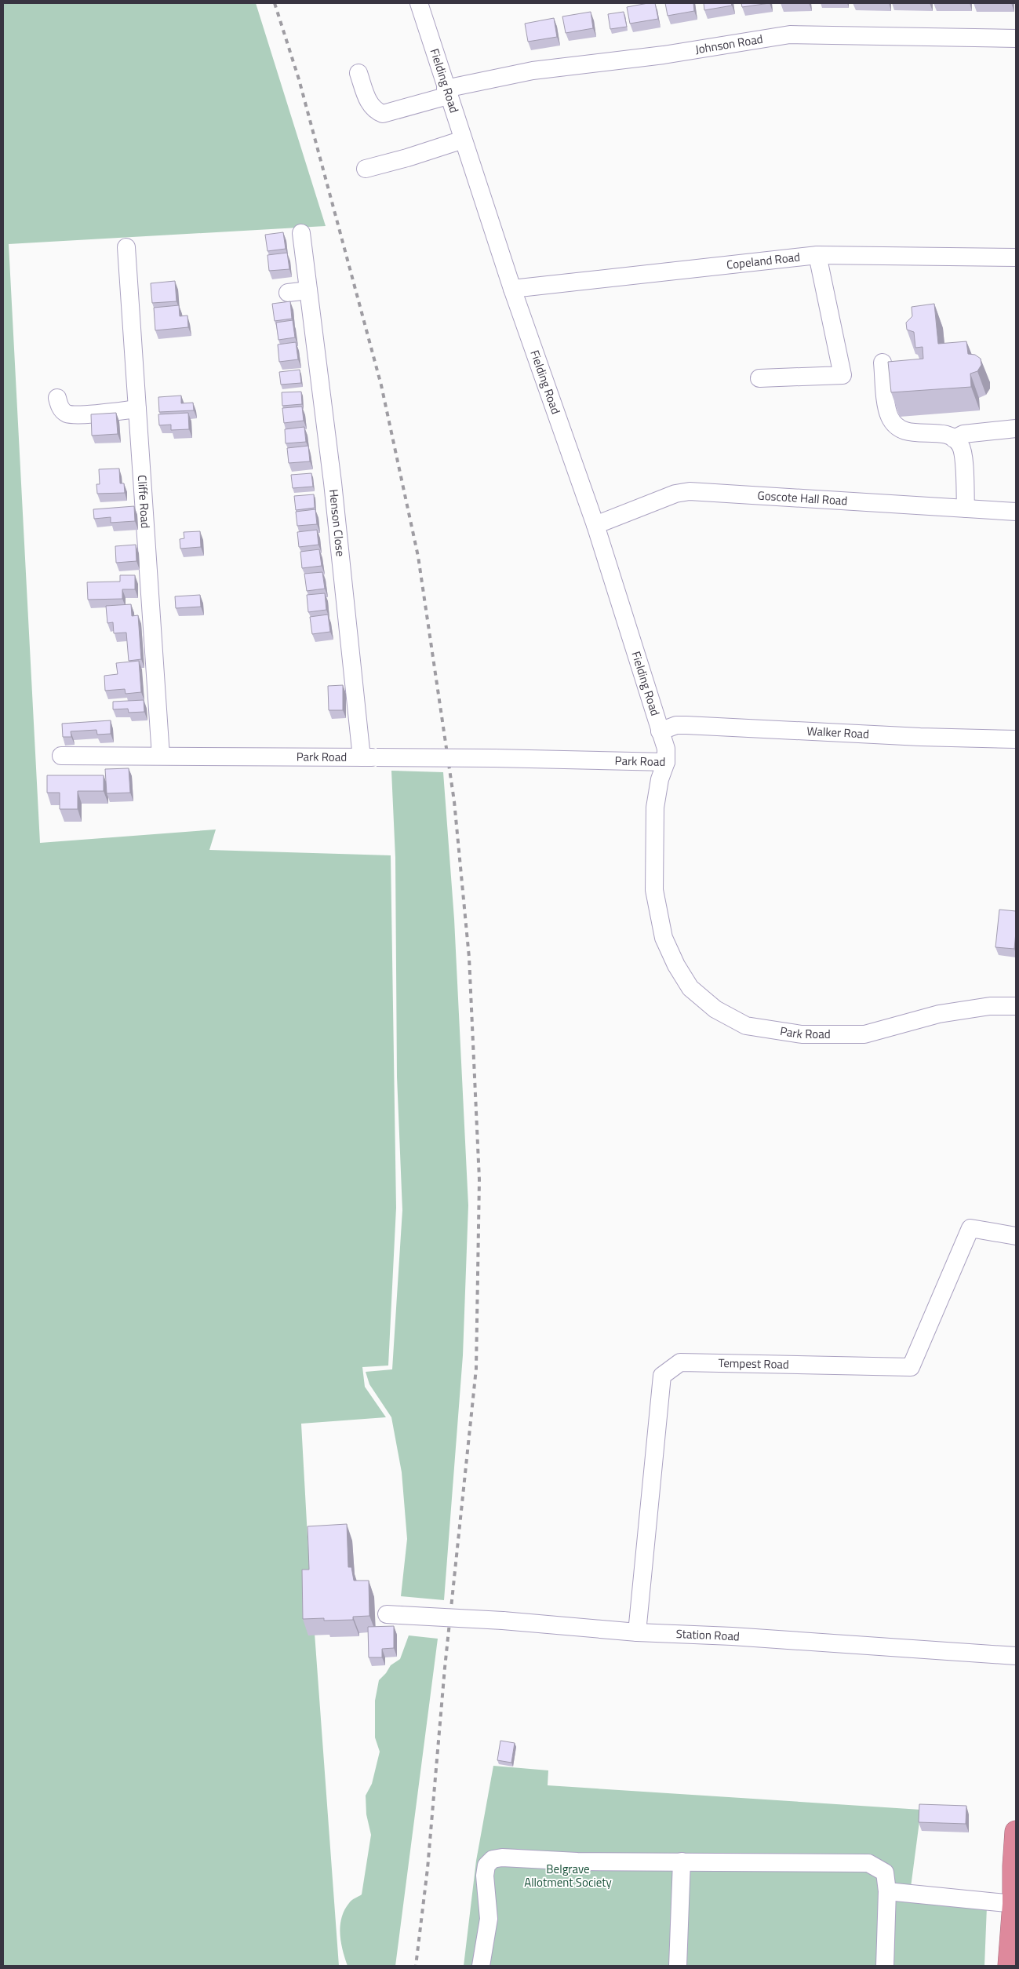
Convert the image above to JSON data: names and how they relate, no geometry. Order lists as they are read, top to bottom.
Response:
{
  "streets": {
    "street": [
      "Johnson Road",
      "Fielding Road",
      "Copeland Road",
      "Goscote Hall Road",
      "Cliffe Road",
      "Henson Close",
      "Walker Road",
      "Park Road",
      "Tempest Road",
      "Station Road"
    ]
  },
  "crossings": [
    ["Johnson Road", "Fielding Road"],
    ["Fielding Road", "Copeland Road"],
    ["Fielding Road", "Goscote Hall Road"],
    ["Fielding Road", "Walker Road"],
    ["Fielding Road", "Park Road"],
    ["Cliffe Road", "Park Road"],
    ["Henson Close", "Park Road"],
    ["Tempest Road", "Station Road"]
  ],
  "parks": ["Belgrave Allotment Society"]
}
